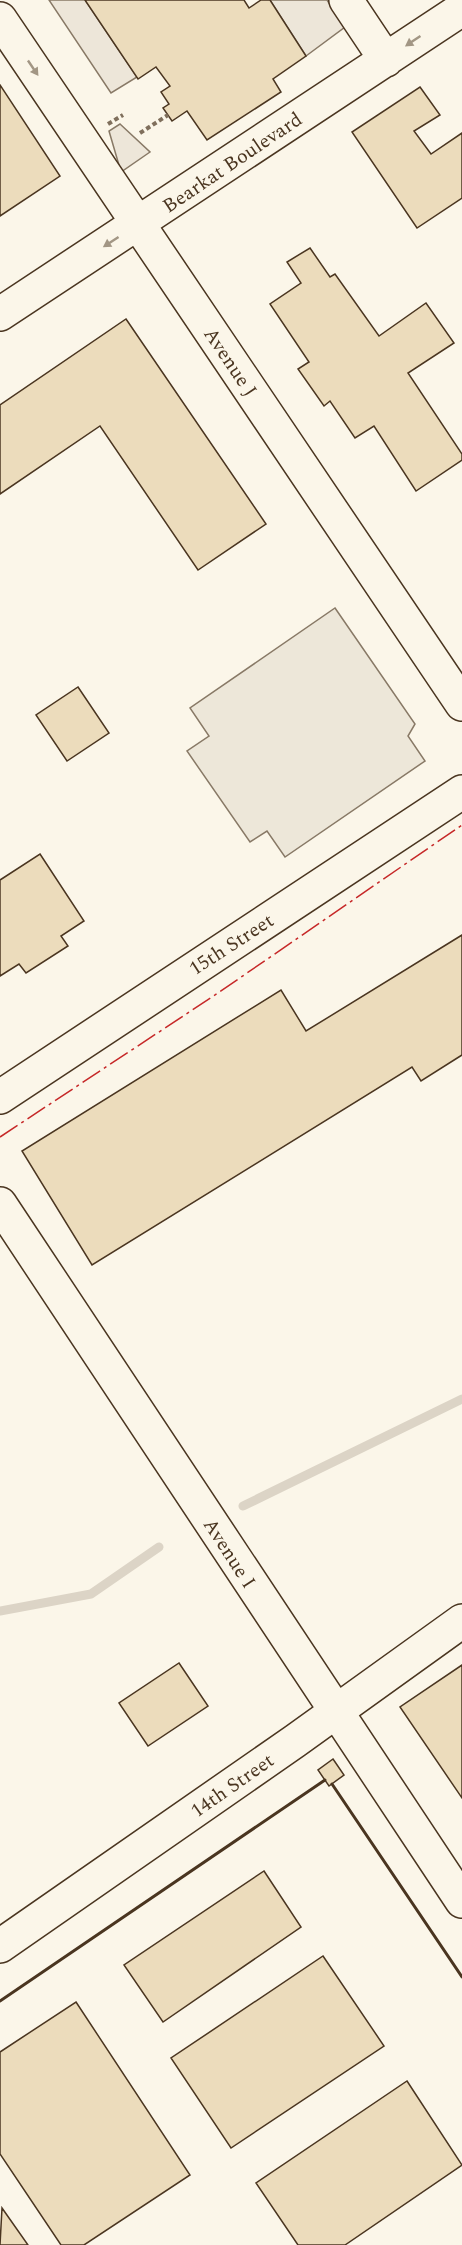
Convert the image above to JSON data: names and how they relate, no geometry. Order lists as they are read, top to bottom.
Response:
{
  "streets": {
    "street": [
      "Bearkat Boulevard",
      "Avenue J",
      "15th Street",
      "Avenue I",
      "14th Street"
    ]
  },
  "crossings": [
    ["Bearkat Boulevard", "Avenue J"],
    ["Avenue I", "14th Street"]
  ],
  "one_way": ["Bearkat Boulevard"]
}
